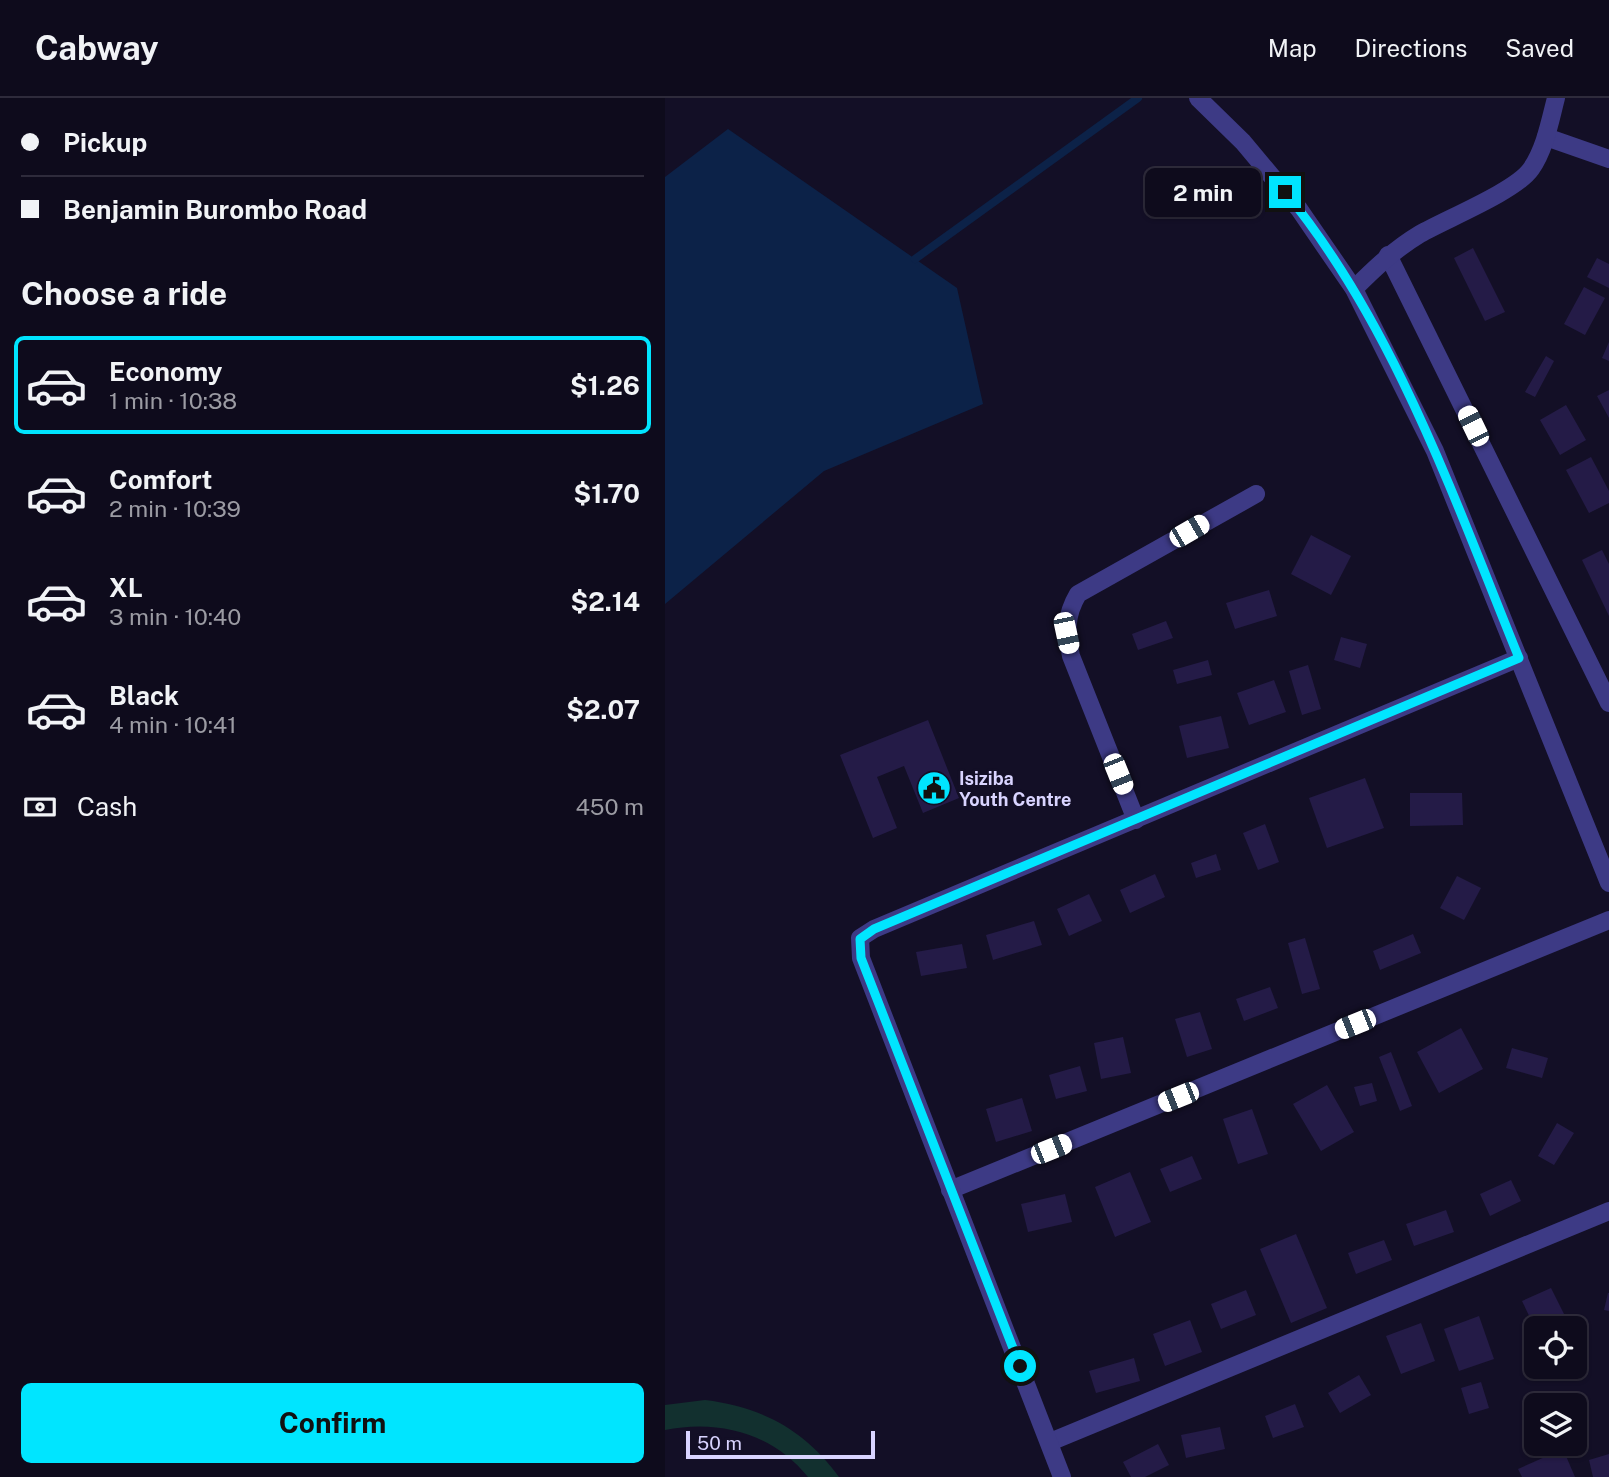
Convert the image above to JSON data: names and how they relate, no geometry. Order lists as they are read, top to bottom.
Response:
{
  "places": {
    "public building": ["Isiziba Youth Centre"]
  },
  "scale_bar": "50 m",
  "page": {
    "header": "Cabway",
    "nav": ["Map", "Directions", "Saved"],
    "banner": ["Pickup", "Benjamin Burombo Road"],
    "bubble": "2 min",
    "heading": "Choose a ride",
    "list": [
      {
        "name": "Economy",
        "note": "1 min · 10:38",
        "value": "$1.26"
      },
      {
        "name": "Comfort",
        "note": "2 min · 10:39",
        "value": "$1.70"
      },
      {
        "name": "XL",
        "note": "3 min · 10:40",
        "value": "$2.14"
      },
      {
        "name": "Black",
        "note": "4 min · 10:41",
        "value": "$2.07"
      }
    ],
    "pay": ["Cash", "450 m"],
    "buttons": "Confirm",
    "scale": "50 m"
  }
}
